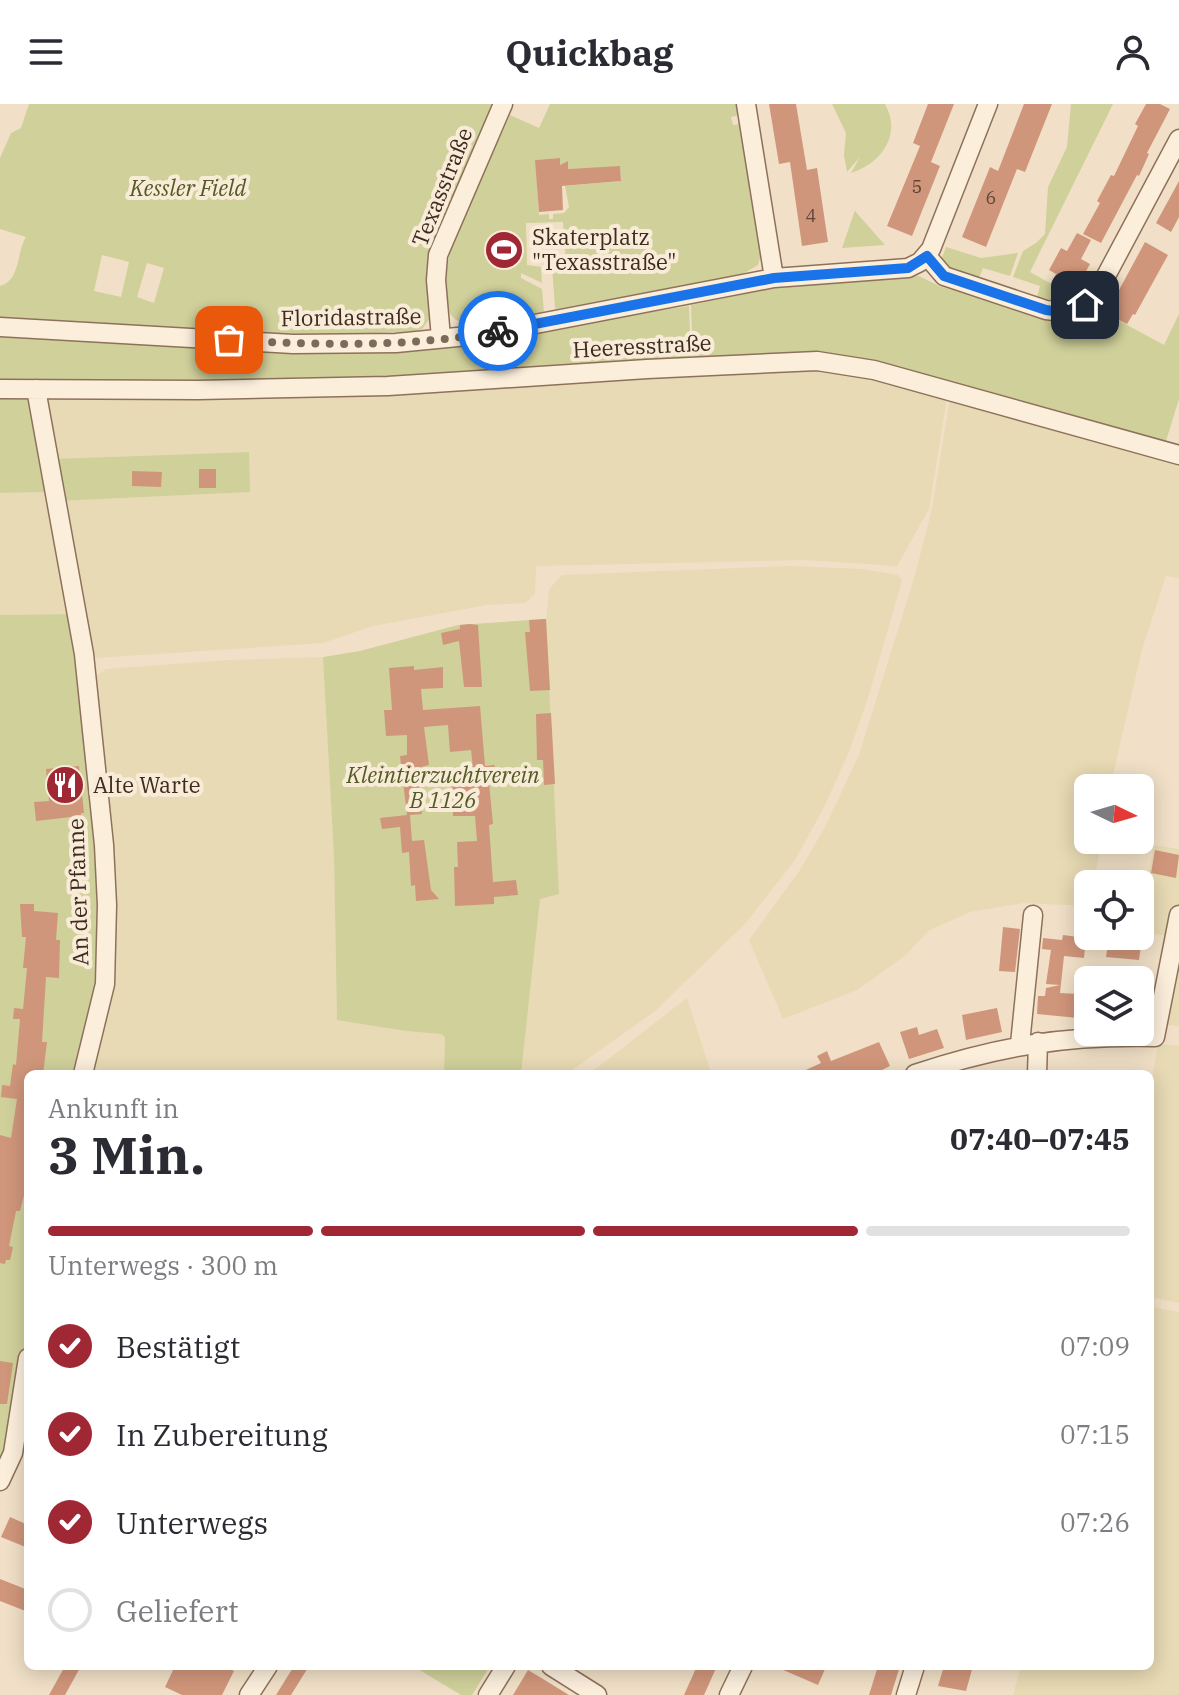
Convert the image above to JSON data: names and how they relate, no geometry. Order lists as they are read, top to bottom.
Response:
{
  "streets": {
    "street": [
      "Texasstraße",
      "Floridastraße",
      "Heeresstraße",
      "An der Pfanne"
    ]
  },
  "crossings": [
    ["Texasstraße", "Floridastraße"],
    ["Heeresstraße", "An der Pfanne"]
  ],
  "parks": ["Kessler Field", "Kleintierzuchtverein B 1126"],
  "places": {
    "sports": ["Skaterplatz \"Texasstraße\""],
    "restaurant": ["Alte Warte"]
  },
  "house_numbers": ["5", "6", "4"],
  "north": "right",
  "page": {
    "header": "Quickbag",
    "heading": ["3 Min.", "Ankunft in", "07:40–07:45"],
    "bar": "Unterwegs · 300 m",
    "list": [
      ["Bestätigt", "07:09"],
      ["In Zubereitung", "07:15"],
      ["Unterwegs", "07:26"],
      "Geliefert"
    ]
  }
}
